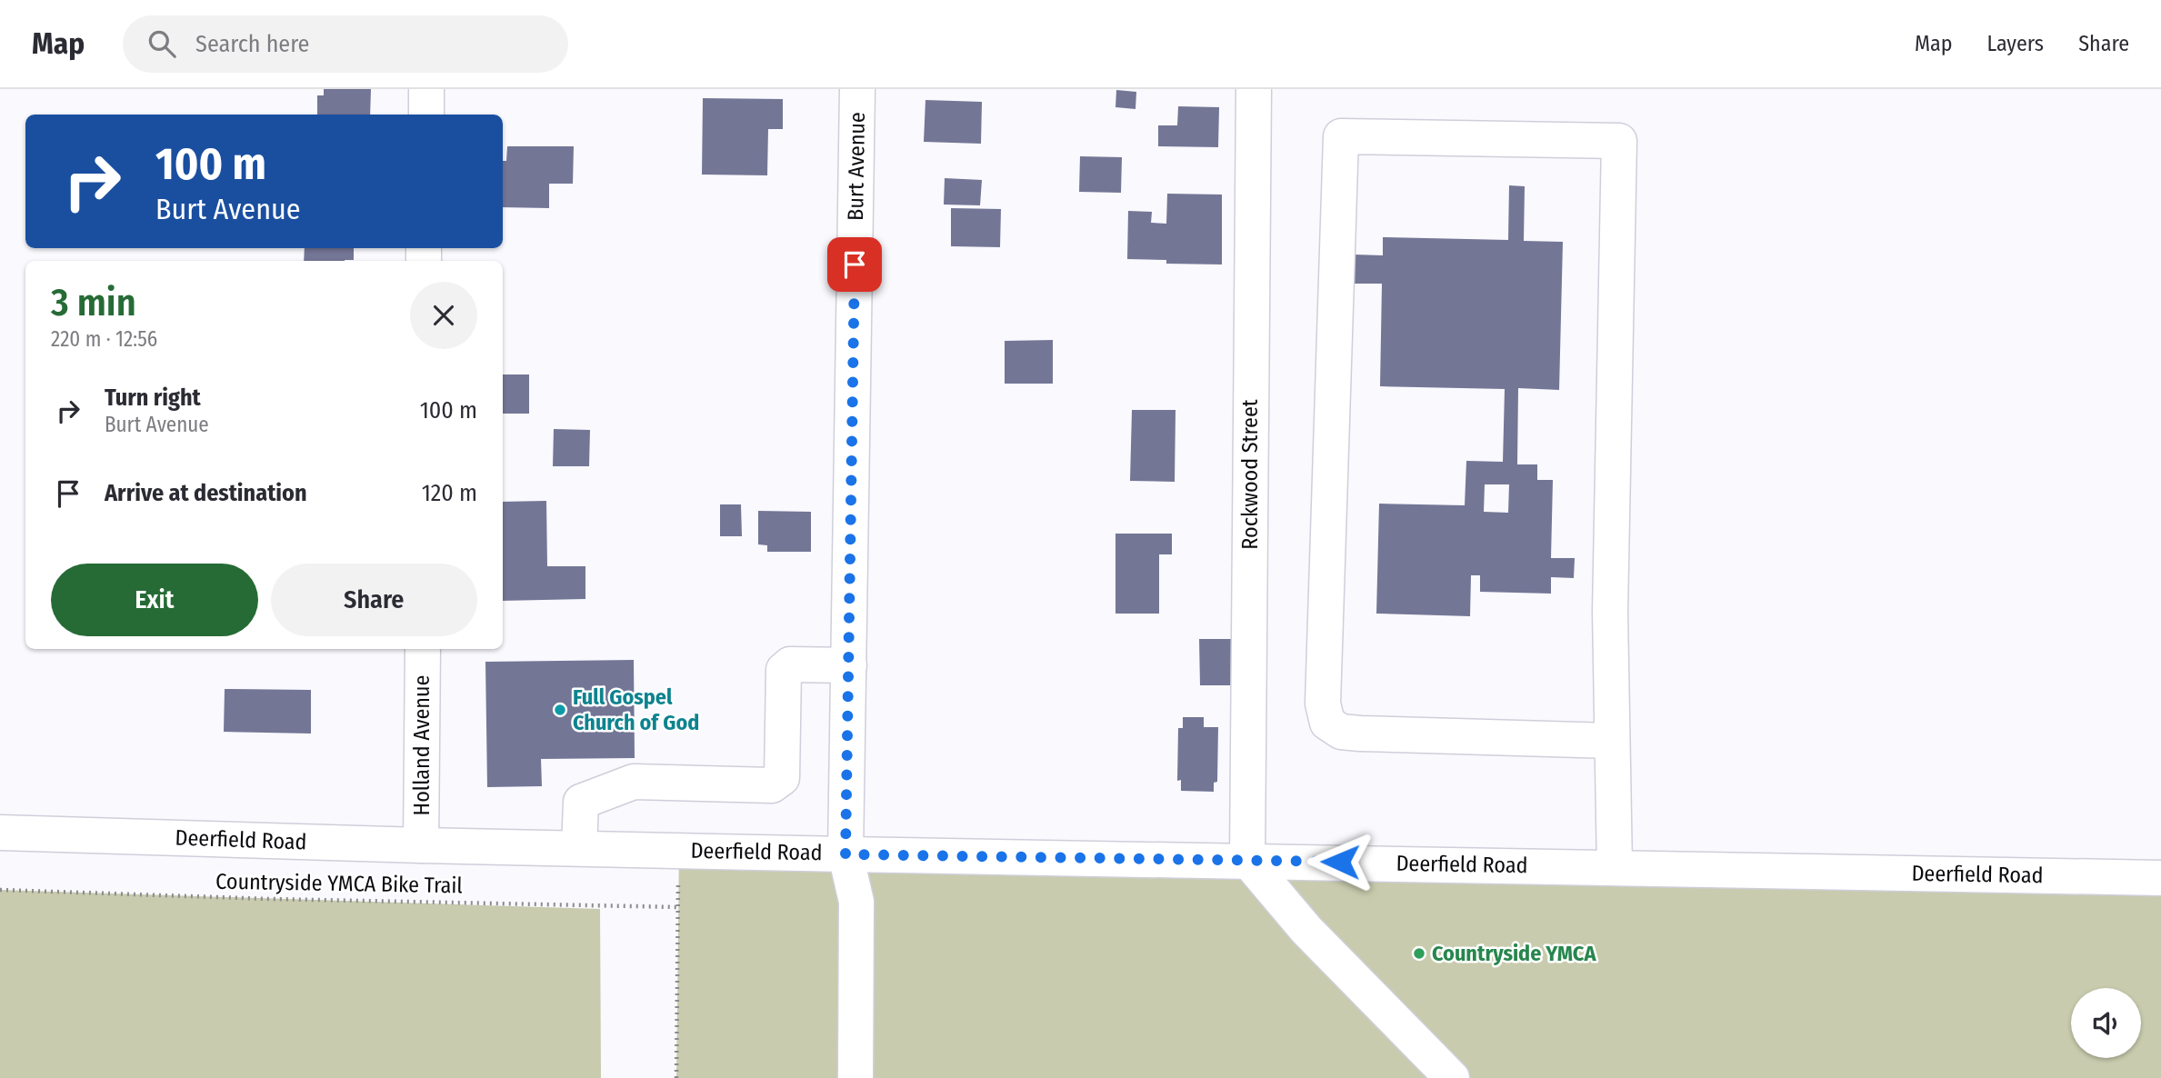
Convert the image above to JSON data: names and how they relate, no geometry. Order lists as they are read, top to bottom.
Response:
{
  "streets": {
    "street": [
      "Burt Avenue",
      "Rockwood Street",
      "Holland Avenue",
      "Deerfield Road"
    ],
    "path": ["Countryside YMCA Bike Trail"]
  },
  "crossings": [
    ["Burt Avenue", "Deerfield Road"],
    ["Rockwood Street", "Deerfield Road"],
    ["Holland Avenue", "Deerfield Road"]
  ],
  "places": ["Full Gospel Church of God", "Countryside YMCA"],
  "page": {
    "header": "Map",
    "search": "Search here",
    "nav": ["Map", "Layers", "Share"],
    "turn": ["100 m", "Burt Avenue"],
    "heading": ["3 min", "220 m · 12:56"],
    "list": [
      {
        "name": "Turn right",
        "note": "Burt Avenue",
        "value": "100 m"
      },
      {
        "name": "Arrive at destination",
        "value": "120 m"
      }
    ],
    "buttons": ["Exit", "Share"]
  }
}
